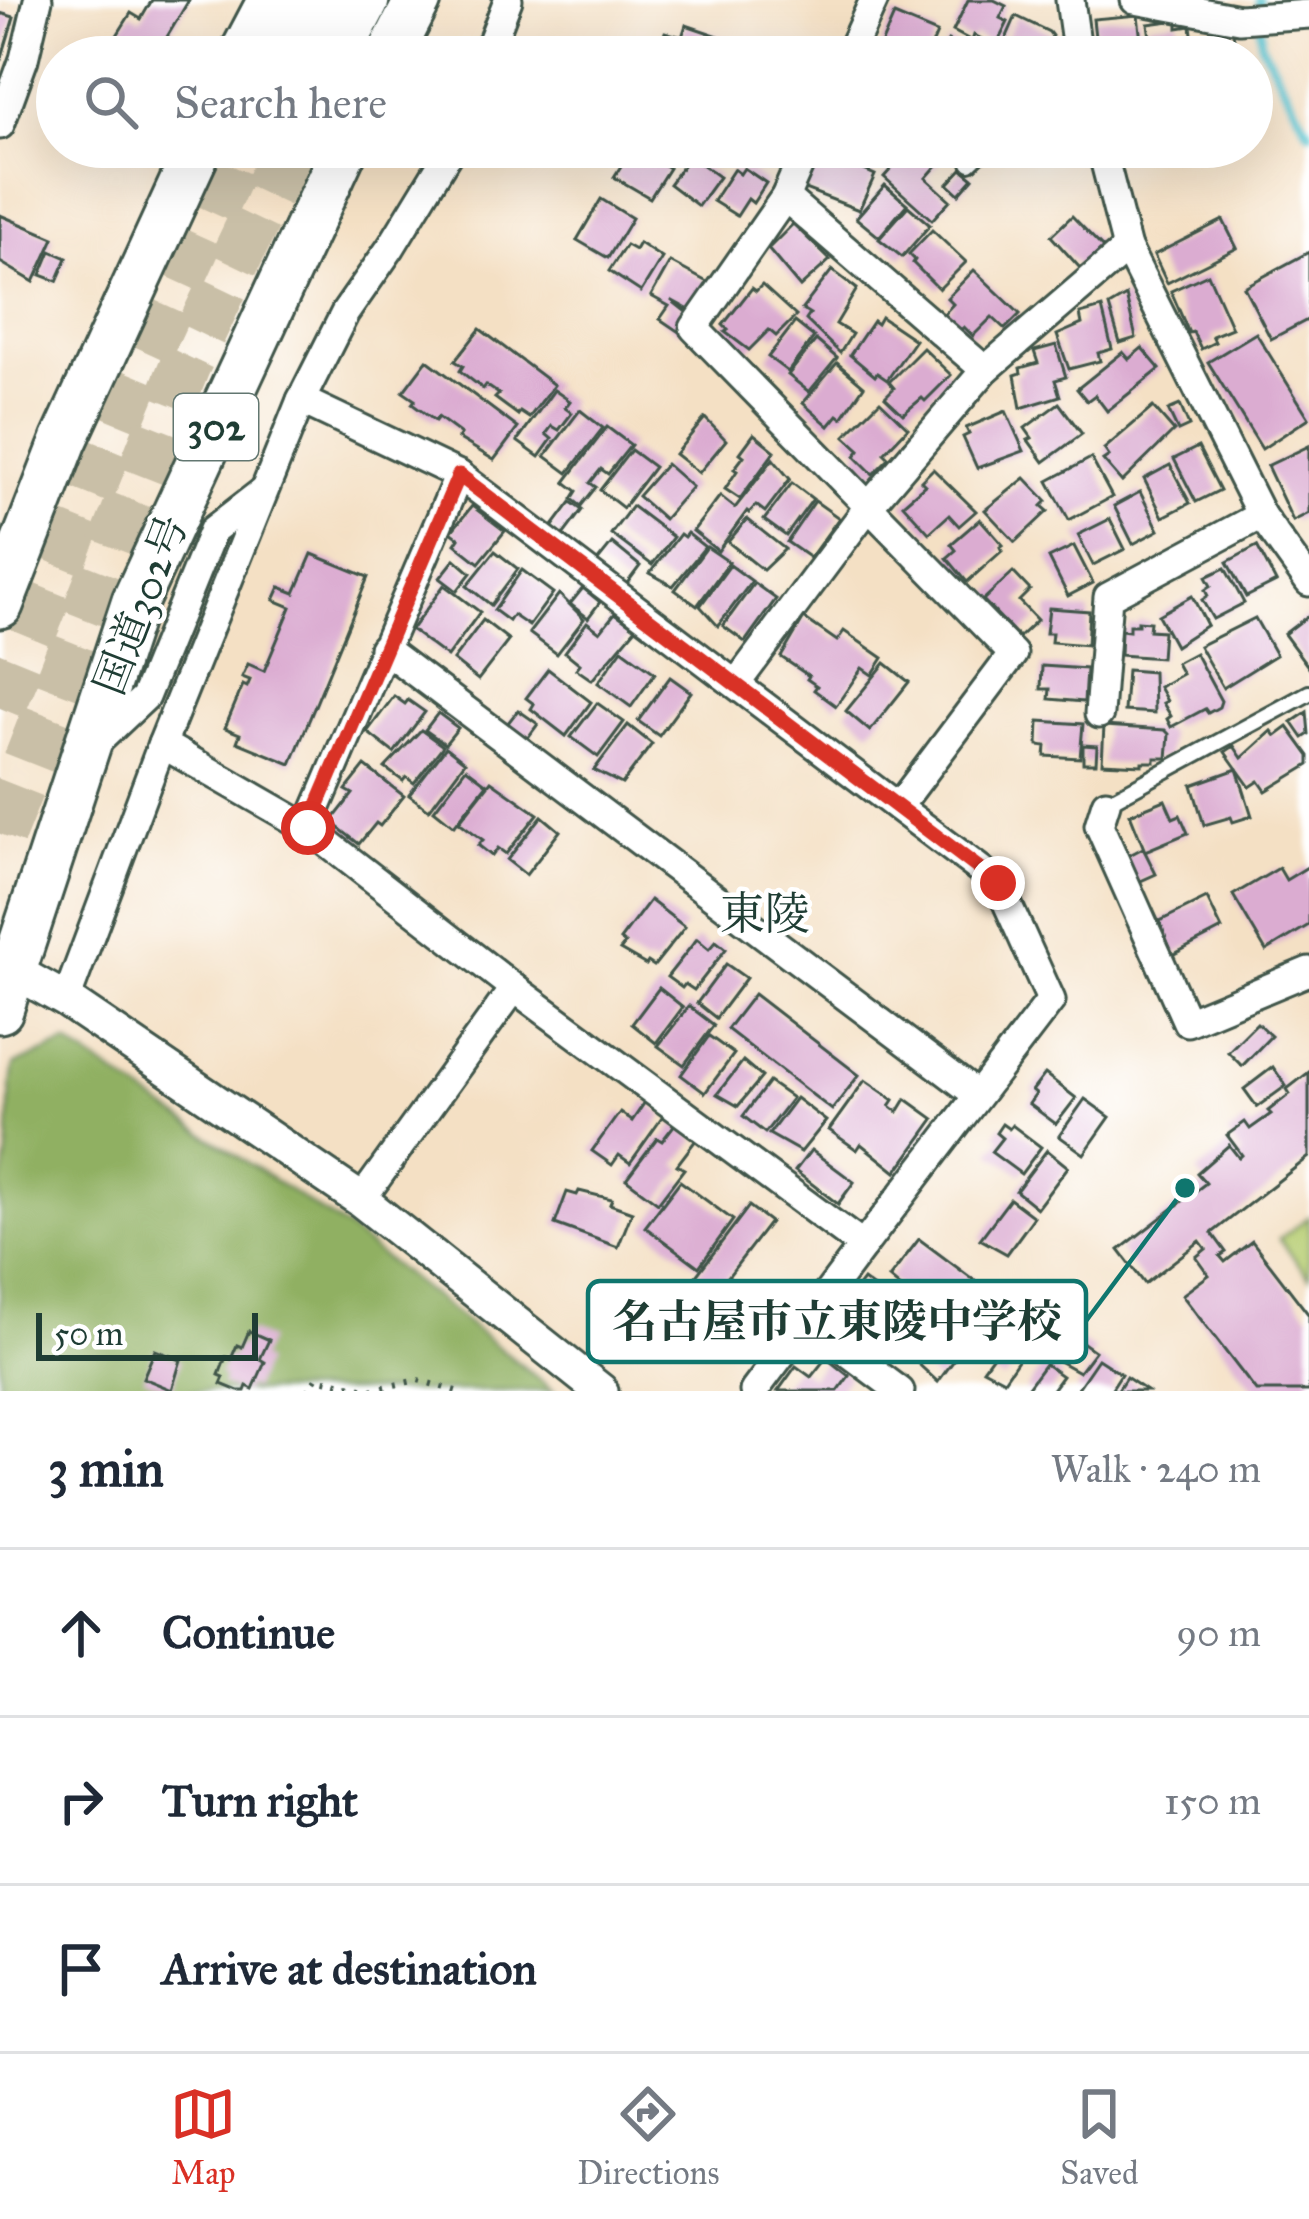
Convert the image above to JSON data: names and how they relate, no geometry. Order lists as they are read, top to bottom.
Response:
{
  "streets": {
    "highway": ["302", "国道302号"]
  },
  "districts": ["東陵"],
  "places": ["名古屋市立東陵中学校"],
  "scale_bar": "50 m",
  "page": {
    "search": "Search here",
    "scale": "50 m",
    "heading": ["3 min", "Walk · 240 m"],
    "list": [
      ["Continue", "90 m"],
      ["Turn right", "150 m"],
      "Arrive at destination"
    ],
    "nav": ["Map", "Directions", "Saved"]
  }
}
